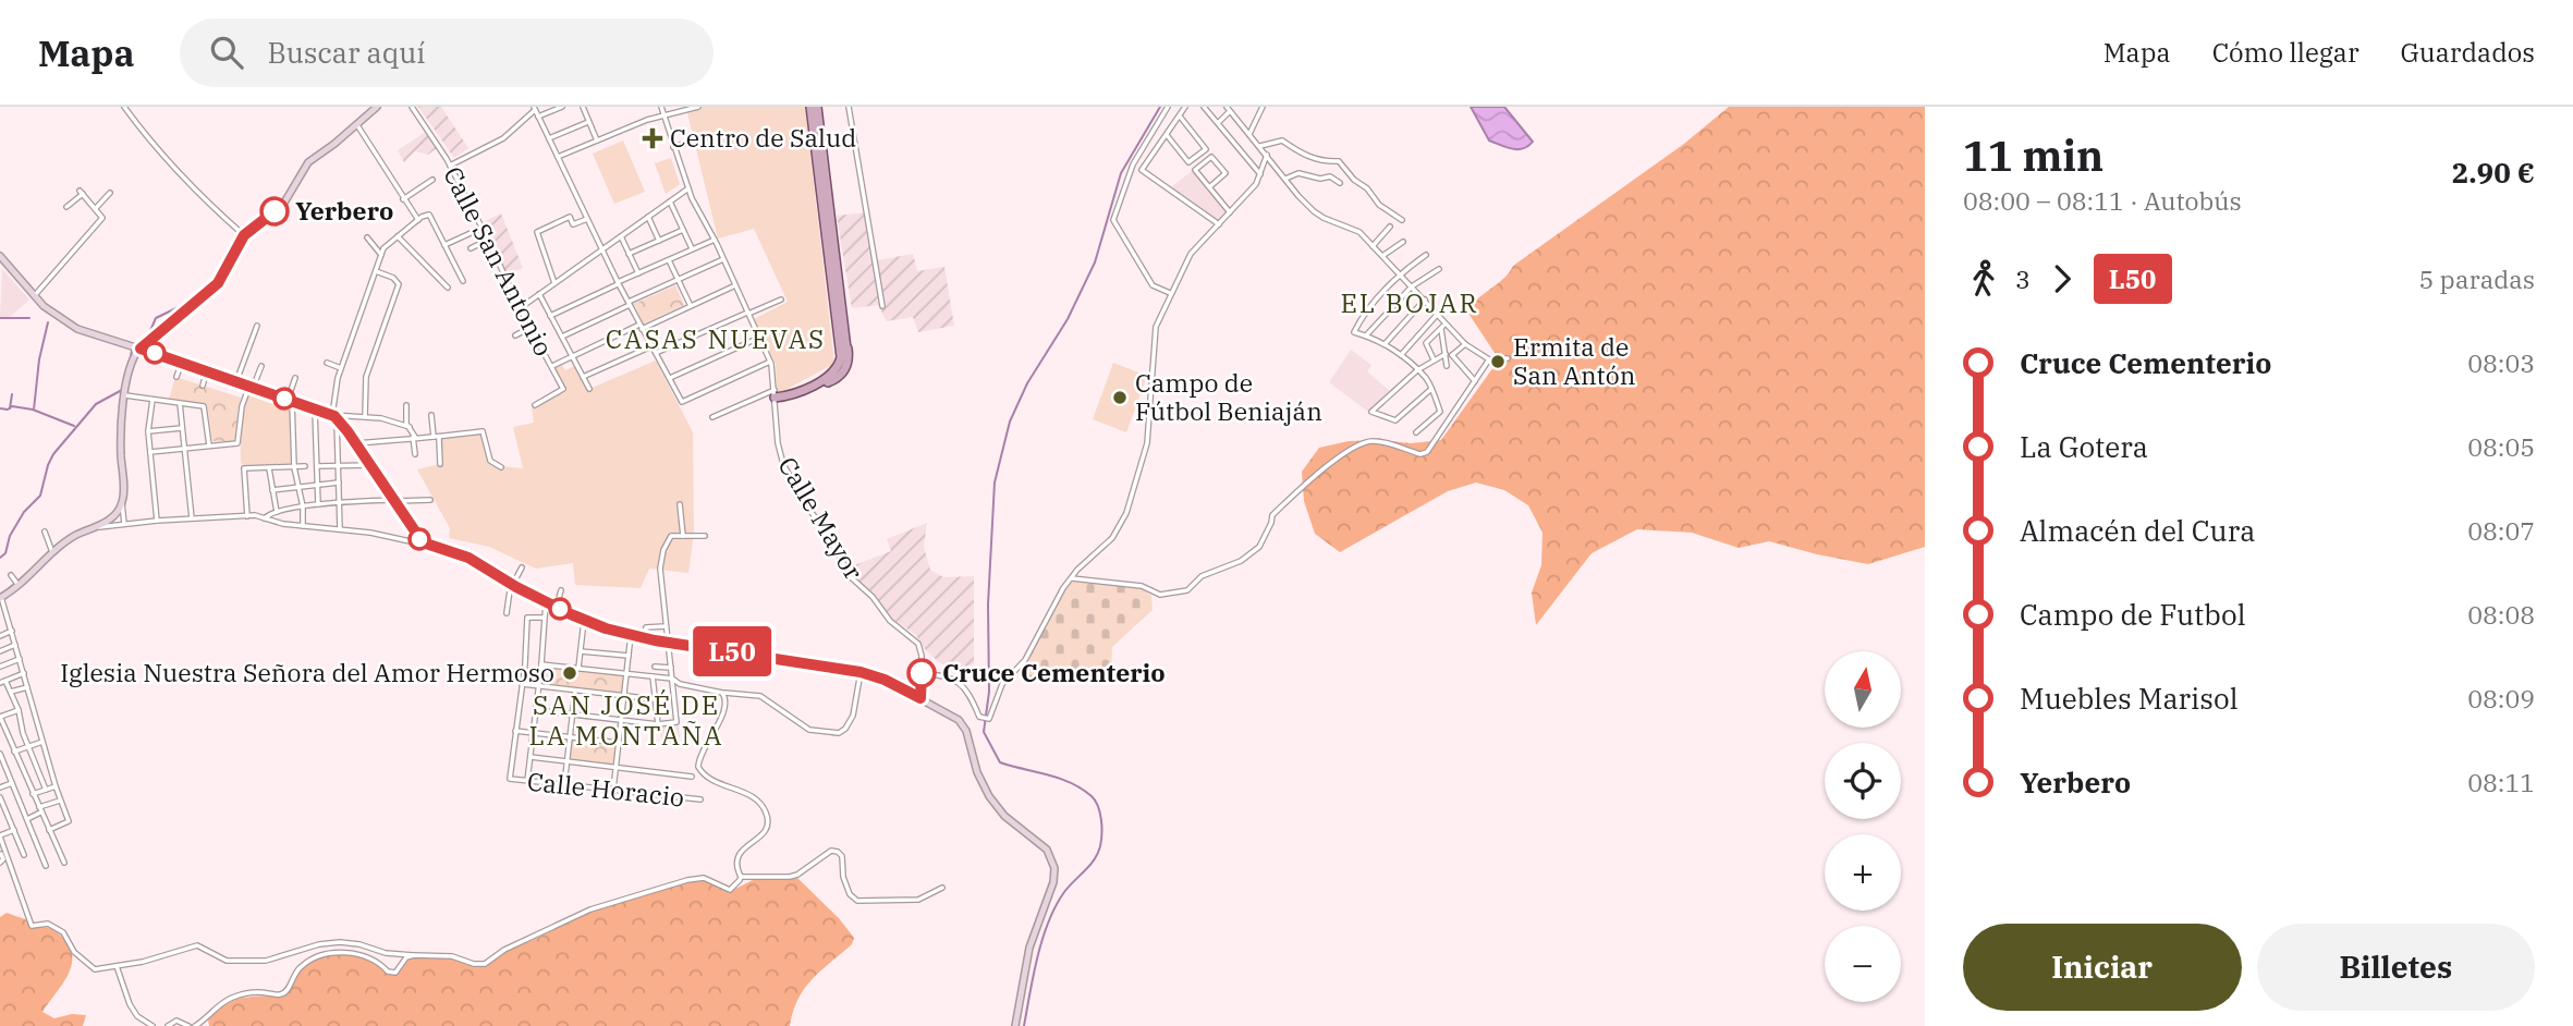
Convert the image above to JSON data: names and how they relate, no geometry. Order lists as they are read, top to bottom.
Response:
{
  "streets": {
    "street": ["Calle San Antonio", "Calle Mayor", "Calle Horacio"]
  },
  "districts": ["EL BOJAR", "CASAS NUEVAS", "SAN JOSÉ DE LA MONTAÑA"],
  "places": {
    "health": ["Centro de Salud"],
    "other": [
      "Yerbero",
      "Ermita de San Antón",
      "Campo de Fútbol Beniaján",
      "Iglesia Nuestra Señora del Amor Hermoso",
      "Cruce Cementerio"
    ]
  },
  "lines": ["bus line L50"],
  "north": "top",
  "page": {
    "header": "Mapa",
    "search": "Buscar aquí",
    "nav": ["Mapa", "Cómo llegar", "Guardados"],
    "on_map": "L50",
    "heading": ["11 min", "08:00 – 08:11 · Autobús", "2.90 €"],
    "legs": ["3", "L50", "5 paradas"],
    "list": [
      {
        "name": "Cruce Cementerio",
        "value": "08:03"
      },
      {
        "name": "La Gotera",
        "value": "08:05"
      },
      {
        "name": "Almacén del Cura",
        "value": "08:07"
      },
      {
        "name": "Campo de Futbol",
        "value": "08:08"
      },
      {
        "name": "Muebles Marisol",
        "value": "08:09"
      },
      {
        "name": "Yerbero",
        "value": "08:11"
      }
    ],
    "map_buttons": ["+", "−"],
    "buttons": ["Iniciar", "Billetes"]
  }
}
